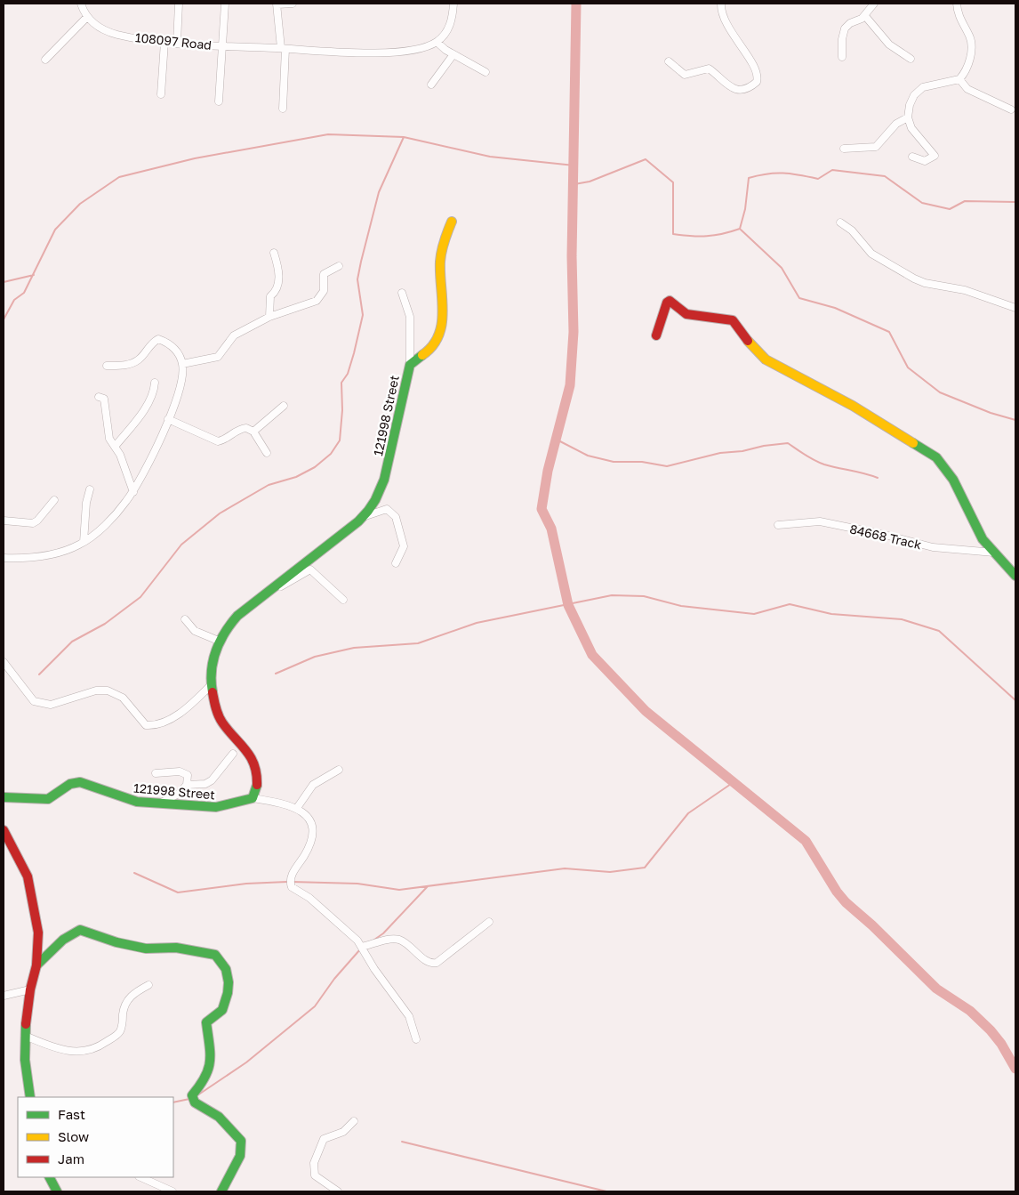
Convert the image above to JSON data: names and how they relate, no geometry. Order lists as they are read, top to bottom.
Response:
{
  "streets": {
    "street": ["108097 Road", "121998 Street", "84668 Track"]
  },
  "legend": ["Fast", "Slow", "Jam"]
}
